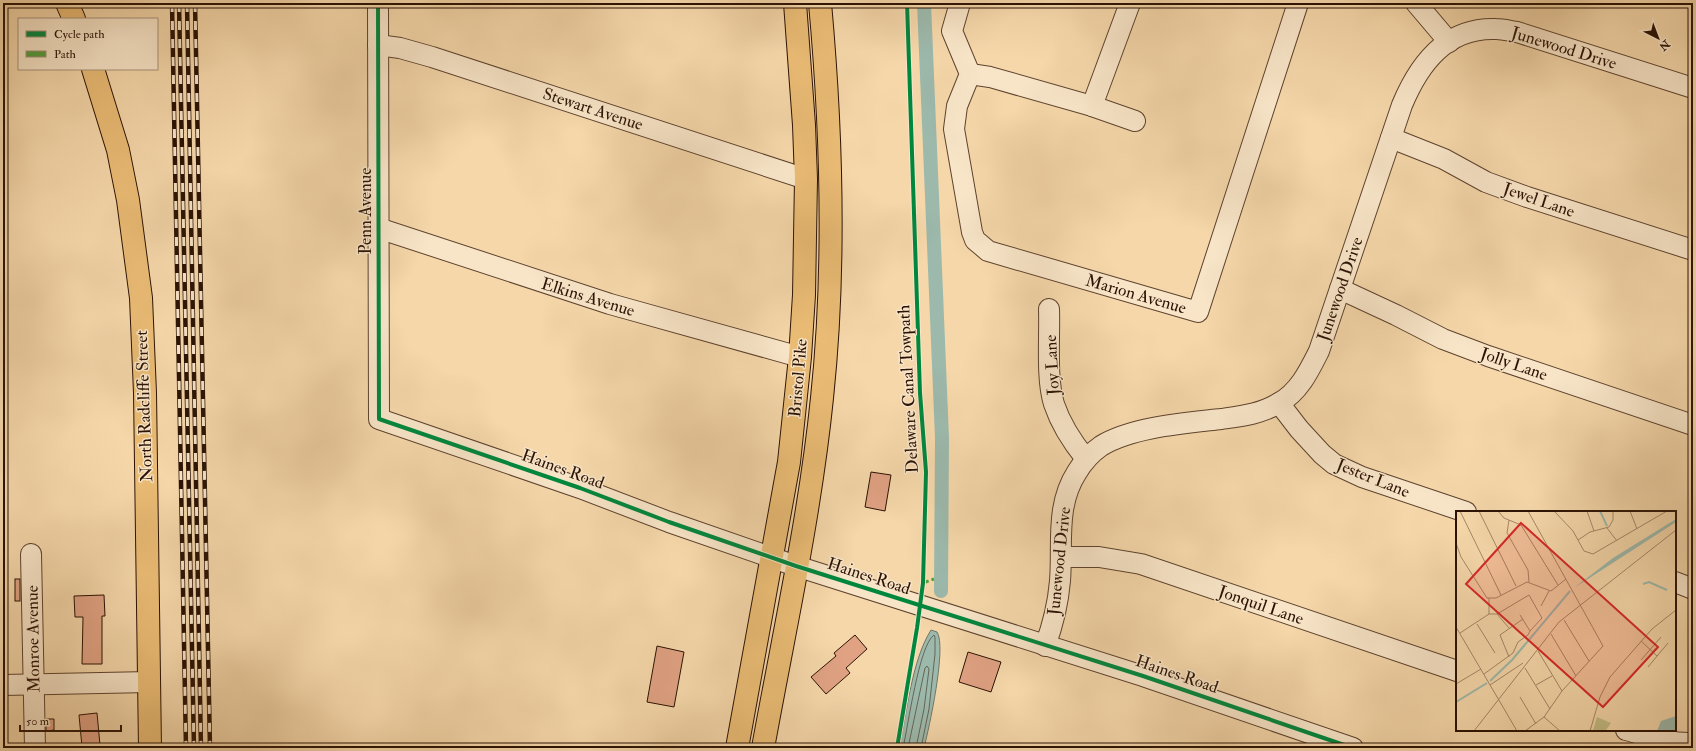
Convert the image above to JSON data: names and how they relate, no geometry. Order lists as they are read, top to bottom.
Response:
{
  "streets": {
    "main road": ["Bristol Pike", "North Radcliffe Street"],
    "street": [
      "Junewood Drive",
      "Stewart Avenue",
      "Jewel Lane",
      "Penn Avenue",
      "Marion Avenue",
      "Elkins Avenue",
      "Jolly Lane",
      "Joy Lane",
      "Haines Road",
      "Jester Lane",
      "Jonquil Lane",
      "Monroe Avenue"
    ],
    "cycle path": ["Delaware Canal Towpath"]
  },
  "crossings": [
    ["Junewood Drive", "Jewel Lane"],
    ["Junewood Drive", "Jolly Lane"],
    ["Junewood Drive", "Joy Lane"],
    ["Junewood Drive", "Haines Road"],
    ["Junewood Drive", "Jester Lane"],
    ["Junewood Drive", "Jonquil Lane"],
    ["Stewart Avenue", "Penn Avenue"],
    ["Stewart Avenue", "Bristol Pike"],
    ["Penn Avenue", "Elkins Avenue"],
    ["Penn Avenue", "Haines Road"],
    ["Elkins Avenue", "Bristol Pike"],
    ["Bristol Pike", "Haines Road"]
  ],
  "legend": ["Cycle path", "Path"],
  "scale_bar": "50 m",
  "north": "bottom right"
}
